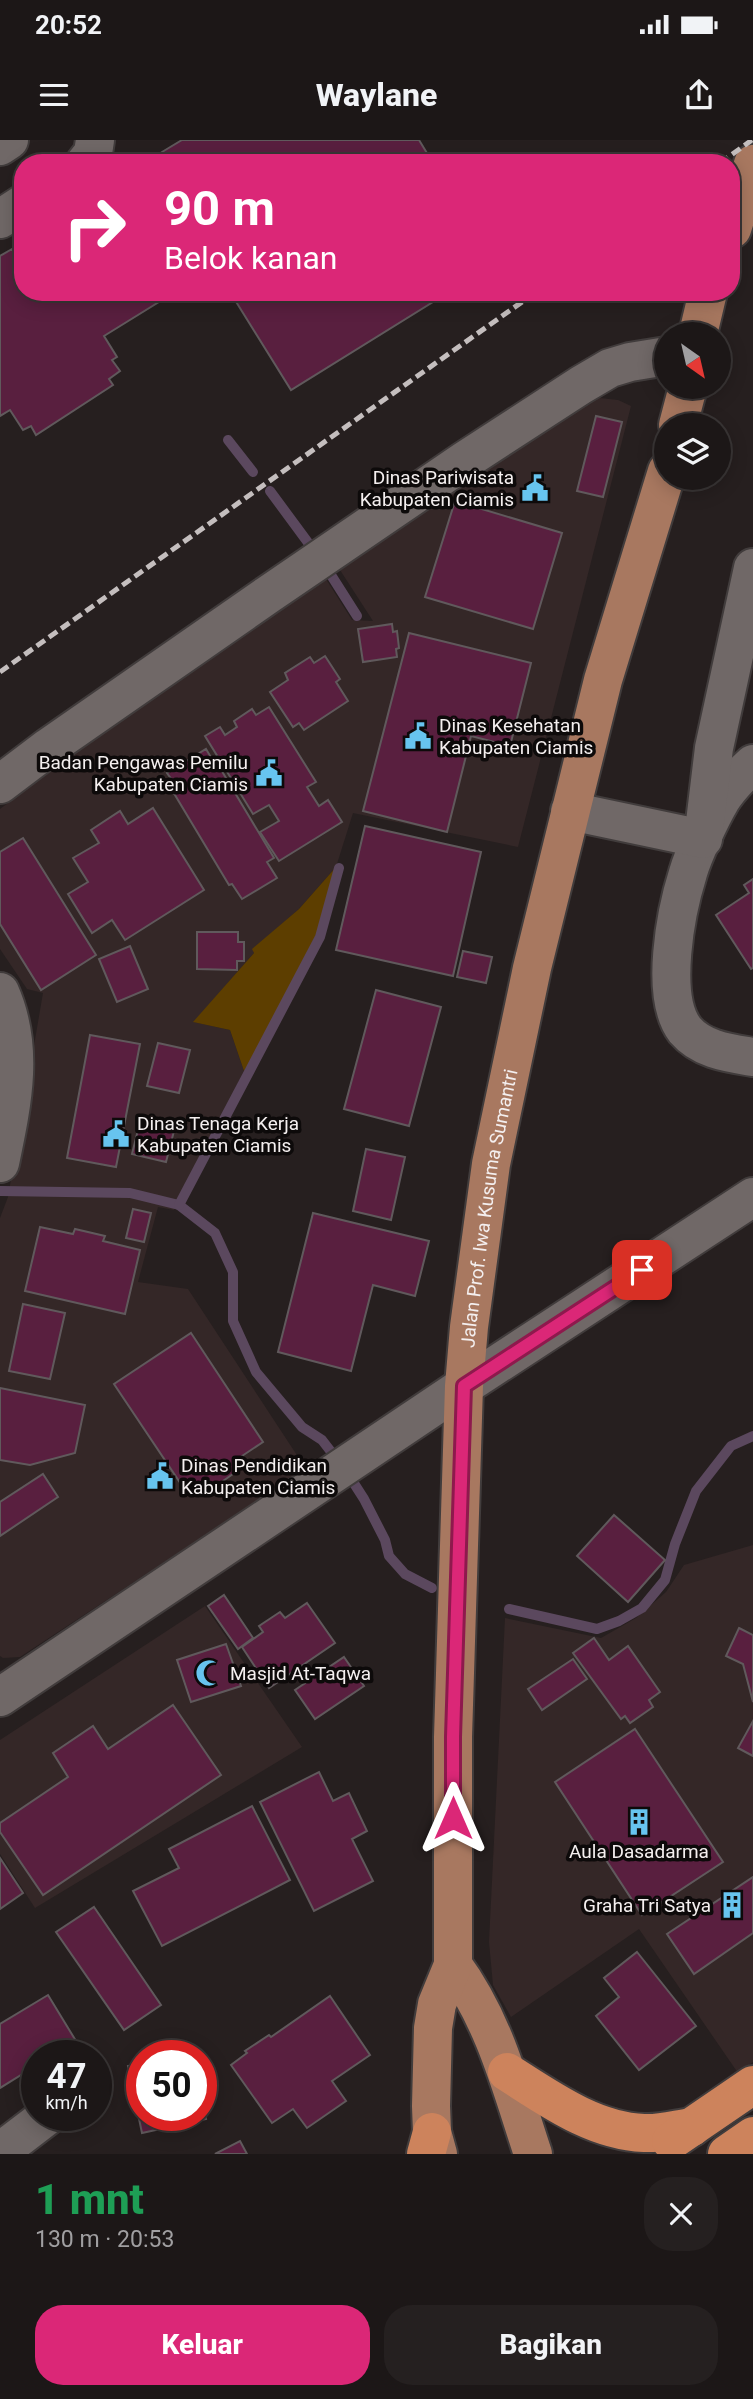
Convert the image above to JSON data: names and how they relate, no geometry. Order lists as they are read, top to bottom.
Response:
{
  "streets": {
    "main road": ["Jalan Prof. Iwa Kusuma Sumantri"]
  },
  "places": {
    "public building": [
      "Dinas Pariwisata Kabupaten Ciamis",
      "Dinas Kesehatan Kabupaten Ciamis",
      "Badan Pengawas Pemilu Kabupaten Ciamis",
      "Dinas Tenaga Kerja Kabupaten Ciamis",
      "Dinas Pendidikan Kabupaten Ciamis"
    ],
    "mosque": ["Masjid At-Taqwa"],
    "building": ["Aula Dasadarma", "Graha Tri Satya"]
  },
  "north": "bottom right",
  "page": {
    "status": "20:52",
    "header": "Waylane",
    "turn": ["90 m", "Belok kanan"],
    "speed": "47 km/h",
    "limit": "50",
    "heading": ["1 mnt", "130 m · 20:53"],
    "buttons": ["Keluar", "Bagikan"]
  }
}
